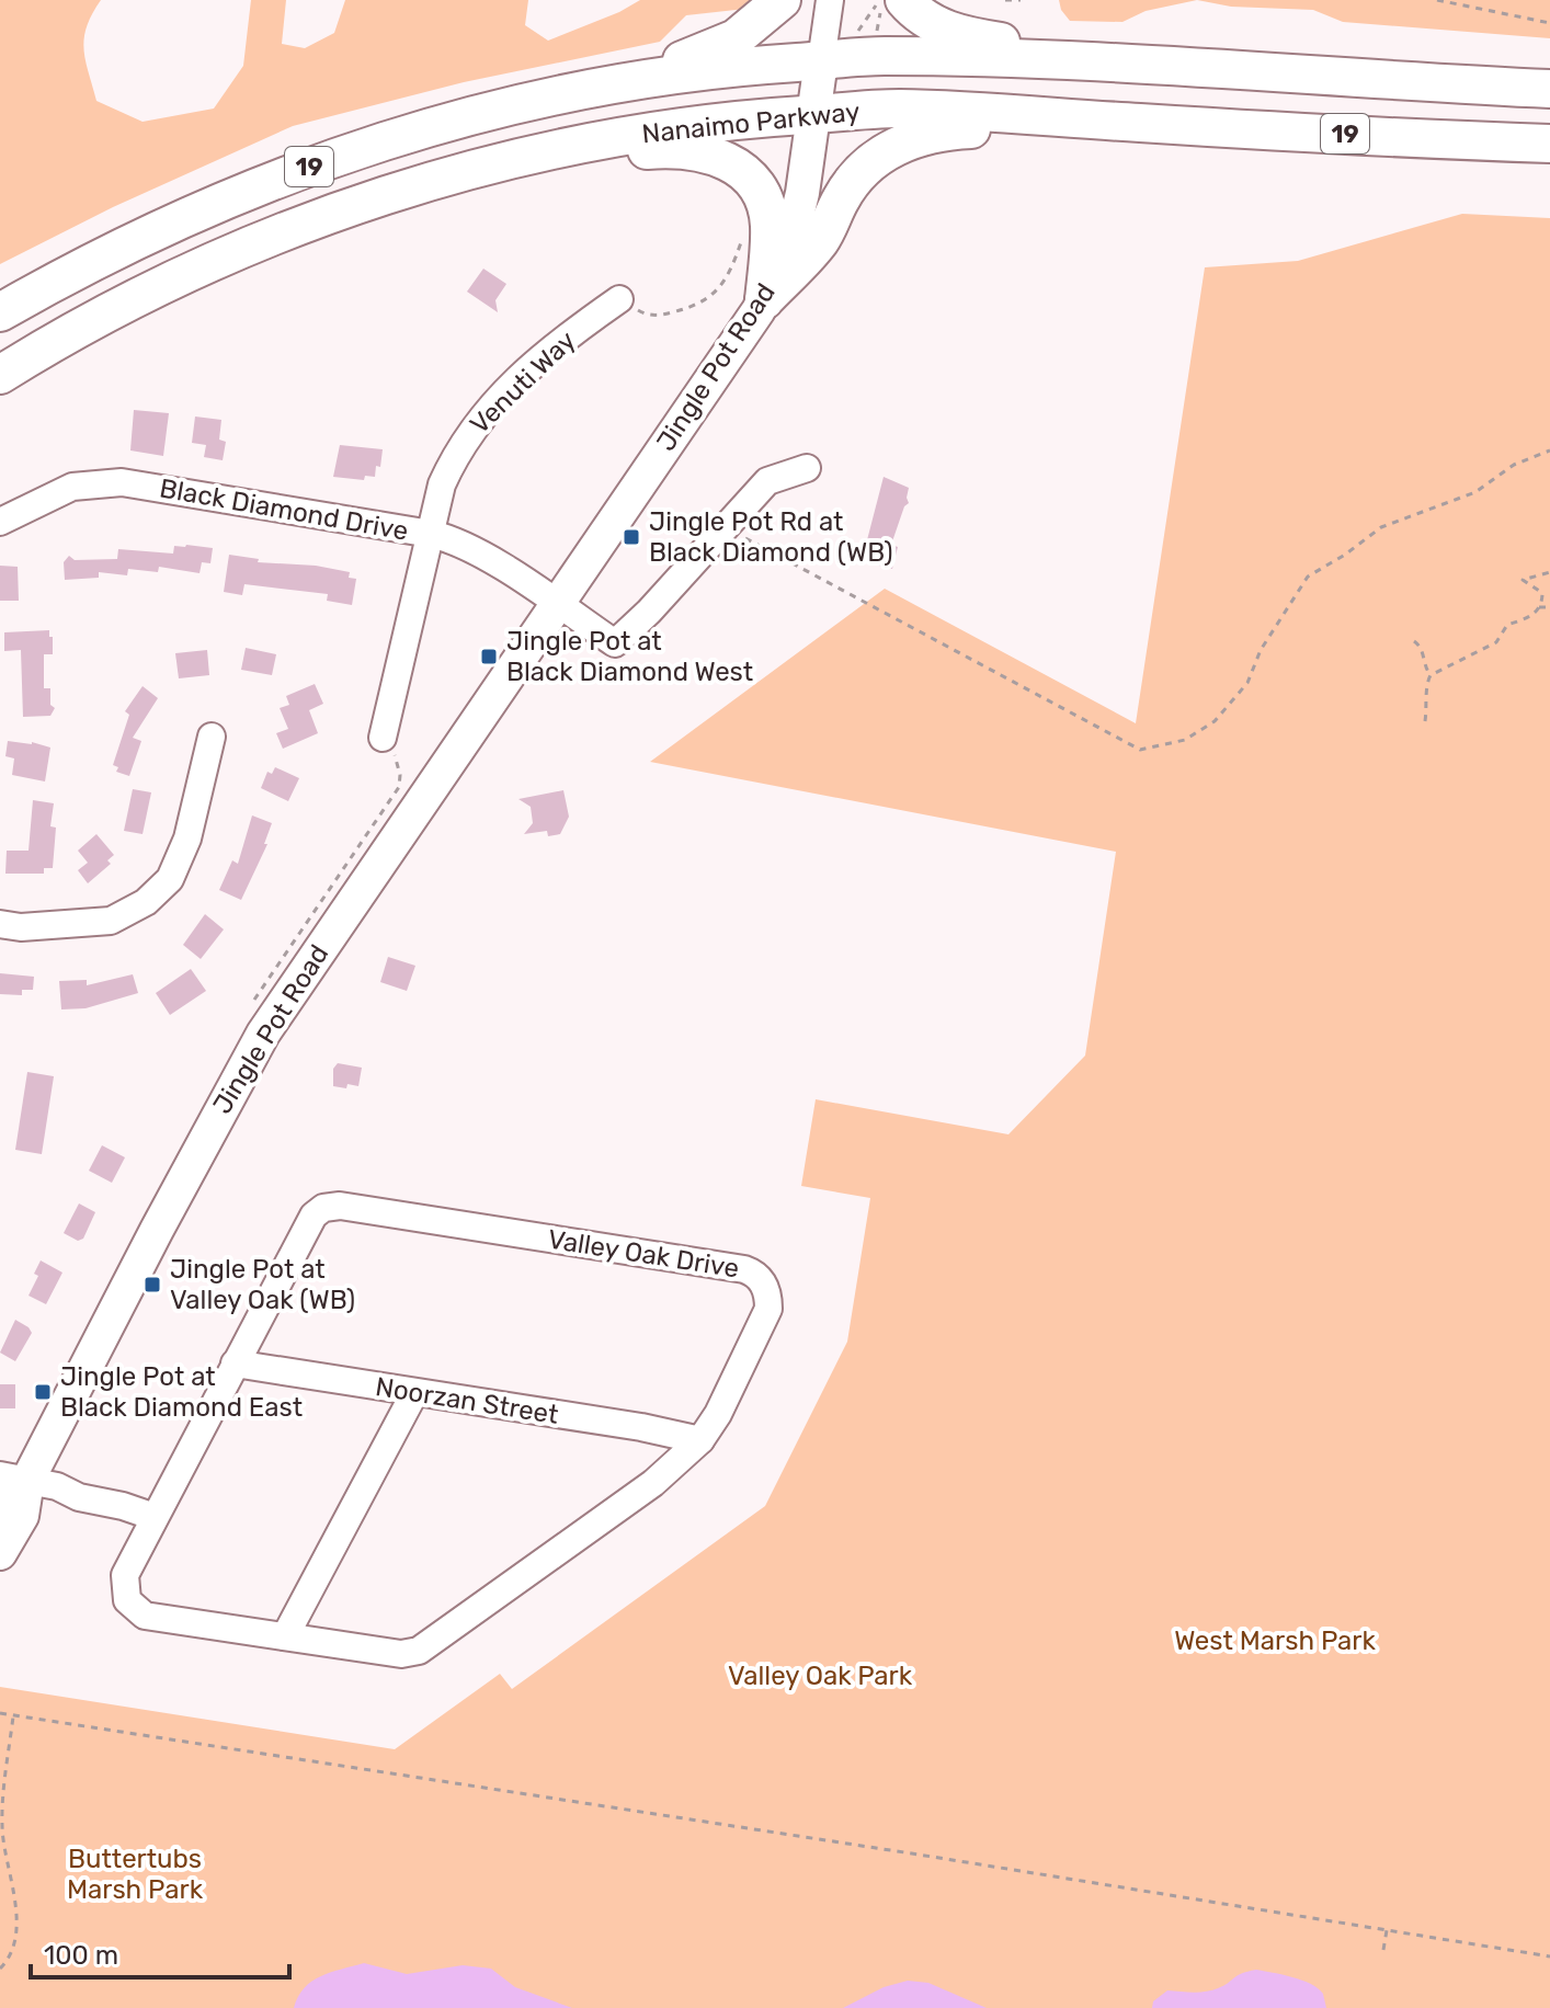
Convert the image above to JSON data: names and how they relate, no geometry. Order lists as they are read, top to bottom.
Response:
{
  "streets": {
    "highway": ["Nanaimo Parkway", "19"],
    "main road": ["Jingle Pot Road"],
    "street": [
      "Venuti Way",
      "Black Diamond Drive",
      "Valley Oak Drive",
      "Noorzan Street"
    ]
  },
  "crossings": [
    ["Nanaimo Parkway", "Jingle Pot Road"],
    ["Jingle Pot Road", "Black Diamond Drive"],
    ["Venuti Way", "Black Diamond Drive"],
    ["Valley Oak Drive", "Noorzan Street"]
  ],
  "parks": ["West Marsh Park", "Valley Oak Park", "Buttertubs Marsh Park"],
  "places": {
    "transit": [
      "Jingle Pot Rd at Black Diamond (WB)",
      "Jingle Pot at Black Diamond West",
      "Jingle Pot at Valley Oak (WB)",
      "Jingle Pot at Black Diamond East"
    ]
  },
  "scale_bar": "100 m"
}
